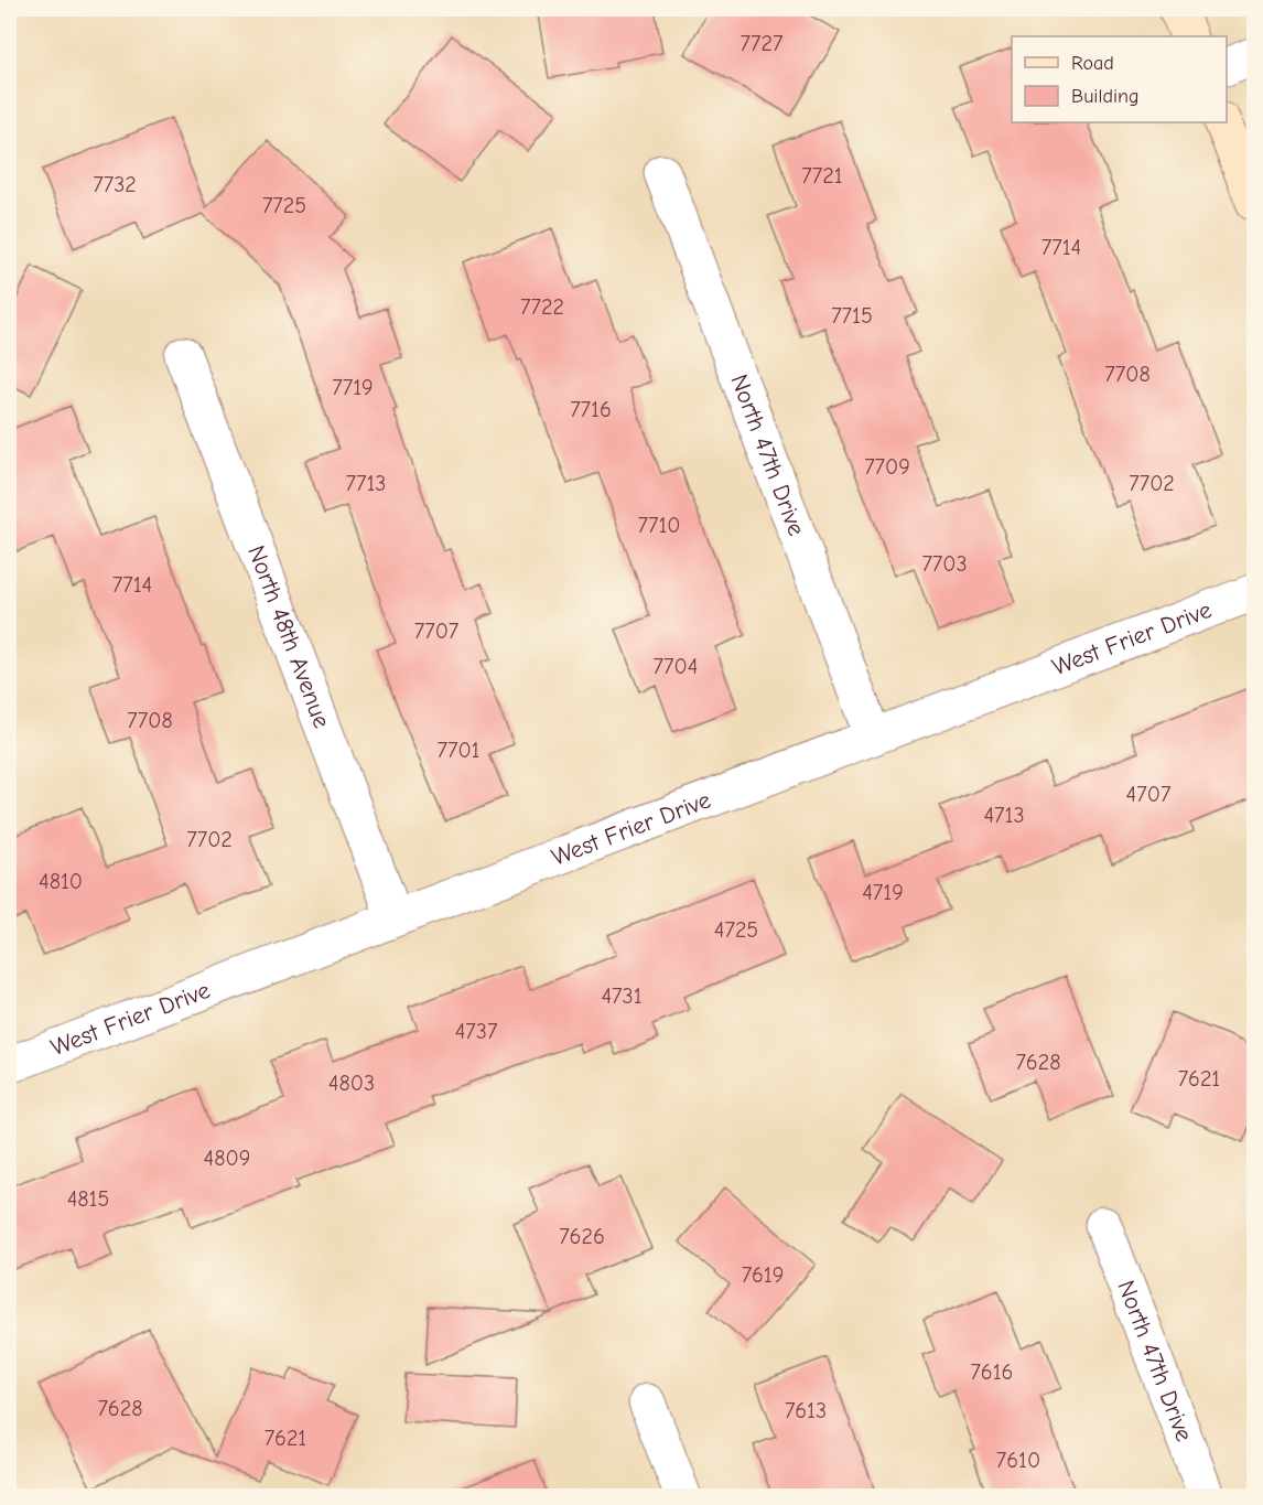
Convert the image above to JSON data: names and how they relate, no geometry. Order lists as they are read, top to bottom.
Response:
{
  "streets": {
    "street": ["North 47th Drive", "North 48th Avenue", "West Frier Drive"]
  },
  "crossings": [
    ["North 47th Drive", "West Frier Drive"],
    ["North 48th Avenue", "West Frier Drive"]
  ],
  "house_numbers": [
    "7727",
    "7721",
    "7732",
    "7725",
    "7714",
    "7722",
    "7715",
    "7708",
    "7719",
    "7716",
    "7709",
    "7713",
    "7702",
    "7710",
    "7703",
    "7714",
    "7707",
    "7704",
    "7708",
    "7701",
    "4707",
    "4713",
    "7702",
    "4810",
    "4719",
    "4725",
    "4731",
    "4737",
    "7628",
    "7621",
    "4803",
    "4809",
    "4815",
    "7626",
    "7619",
    "7616",
    "7628",
    "7613",
    "7621",
    "7610"
  ],
  "legend": ["Road", "Building"]
}
